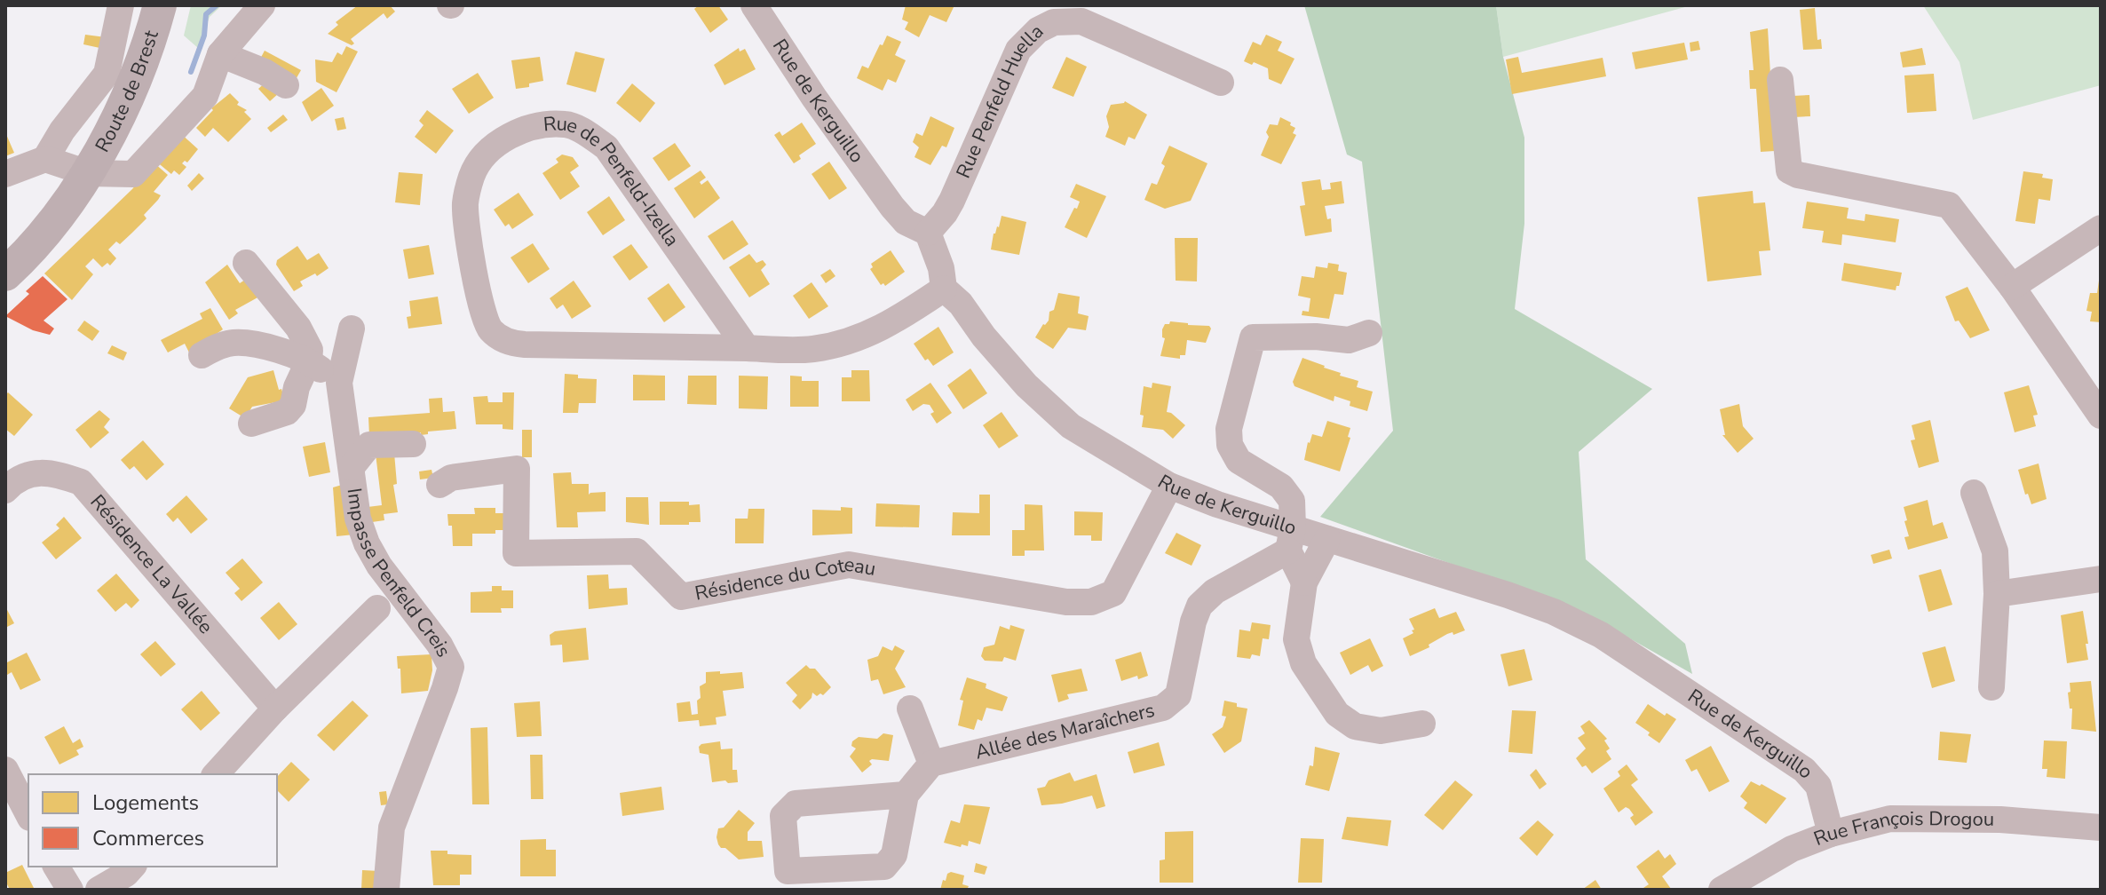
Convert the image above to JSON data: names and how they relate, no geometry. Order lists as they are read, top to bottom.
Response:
{
  "streets": {
    "main road": ["Route de Brest"],
    "street": [
      "Rue de Kerguillo",
      "Rue Penfeld Huella",
      "Rue de Penfeld-Izella",
      "Résidence La Vallée",
      "Impasse Penfeld Creis",
      "Résidence du Coteau",
      "Allée des Maraîchers",
      "Rue François Drogou"
    ]
  },
  "crossings": [
    ["Rue de Kerguillo", "Rue Penfeld Huella"],
    ["Rue de Kerguillo", "Rue de Penfeld-Izella"],
    ["Rue de Kerguillo", "Résidence du Coteau"],
    ["Rue de Kerguillo", "Allée des Maraîchers"],
    ["Rue de Kerguillo", "Rue François Drogou"]
  ],
  "legend": ["Logements", "Commerces"]
}
